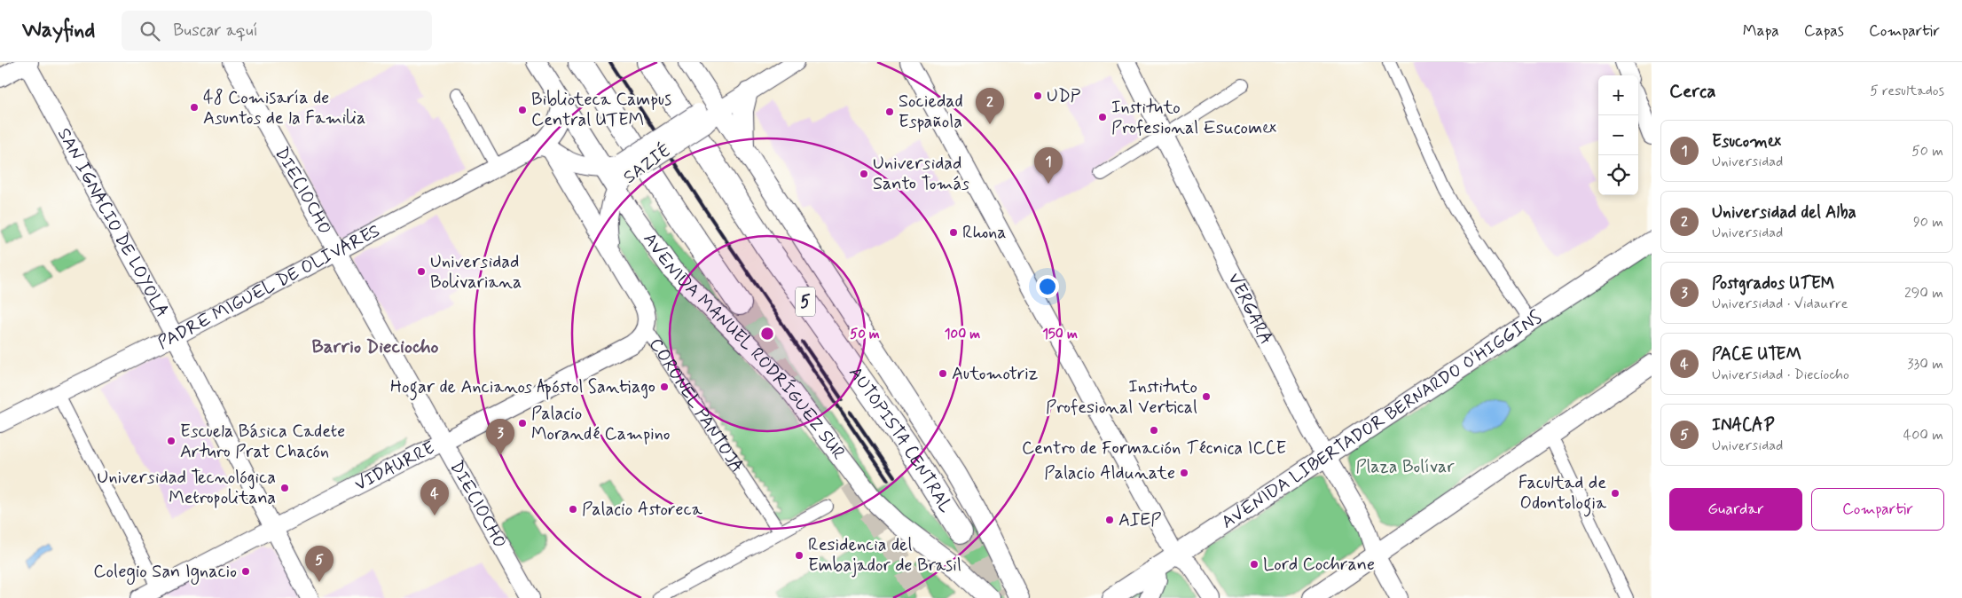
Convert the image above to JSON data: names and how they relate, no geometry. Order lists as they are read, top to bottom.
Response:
{
  "streets": {
    "highway": ["5", "AUTOPISTA CENTRAL"],
    "main road": ["AVENIDA MANUEL RODRÍGUEZ SUR", "AVENIDA LIBERTADOR BERNARDO O'HIGGINS"],
    "street": [
      "SAZIÉ",
      "DIECIOCHO",
      "SAN IGNACIO DE LOYOLA",
      "PADRE MIGUEL DE OLIVARES",
      "VERGARA",
      "CORONEL PANTOJA",
      "VIDAURRE"
    ]
  },
  "crossings": [
    ["SAZIÉ", "PADRE MIGUEL DE OLIVARES"],
    ["SAZIÉ", "AVENIDA MANUEL RODRÍGUEZ SUR"],
    ["SAZIÉ", "CORONEL PANTOJA"],
    ["DIECIOCHO", "PADRE MIGUEL DE OLIVARES"],
    ["DIECIOCHO", "VIDAURRE"],
    ["SAN IGNACIO DE LOYOLA", "PADRE MIGUEL DE OLIVARES"],
    ["SAN IGNACIO DE LOYOLA", "VIDAURRE"],
    ["PADRE MIGUEL DE OLIVARES", "CORONEL PANTOJA"],
    ["VERGARA", "AVENIDA LIBERTADOR BERNARDO O'HIGGINS"],
    ["CORONEL PANTOJA", "VIDAURRE"]
  ],
  "districts": ["Barrio Dieciocho"],
  "parks": ["Plaza Bolívar"],
  "places": [
    "UDP",
    "48 Comisaría de Asuntos de la Familia",
    "Biblioteca Campus Central UTEM",
    "Sociedad Española",
    "Instituto Profesional Esucomex",
    "Universidad Santo Tomás",
    "Rhona",
    "Universidad Bolivariana",
    "Automotriz",
    "Hogar de Ancianos Apóstol Santiago",
    "Instituto Profesional Vertical",
    "Palacio Morandé Campino",
    "Centro de Formación Técnica ICCE",
    "Escuela Básica Cadete Arturo Prat Chacón",
    "Palacio Aldunate",
    "Universidad Tecnológica Metropolitana",
    "Facultad de Odontologia",
    "Palacio Astoreca",
    "AIEP",
    "Residencia del Embajador de Brasil",
    "Lord Cochrane",
    "Colegio San Ignacio"
  ],
  "page": {
    "header": "Wayfind",
    "search": "Buscar aquí",
    "nav": ["Mapa", "Capas", "Compartir"],
    "heading": ["Cerca", "5 resultados"],
    "map_buttons": ["+", "−"],
    "pins": [
      "2",
      "1",
      "3",
      "4",
      "5"
    ],
    "list": [
      {
        "mark": "1",
        "name": "Esucomex",
        "note": "Universidad",
        "value": "50 m"
      },
      {
        "mark": "2",
        "name": "Universidad del Alba",
        "note": "Universidad",
        "value": "90 m"
      },
      {
        "mark": "3",
        "name": "Postgrados UTEM",
        "note": "Universidad · Vidaurre",
        "value": "290 m"
      },
      {
        "mark": "4",
        "name": "PACE UTEM",
        "note": "Universidad · Dieciocho",
        "value": "330 m"
      },
      {
        "mark": "5",
        "name": "INACAP",
        "note": "Universidad",
        "value": "400 m"
      }
    ],
    "buttons": ["Guardar", "Compartir"]
  },
  "rings": ["50 m", "100 m", "150 m"]
}
